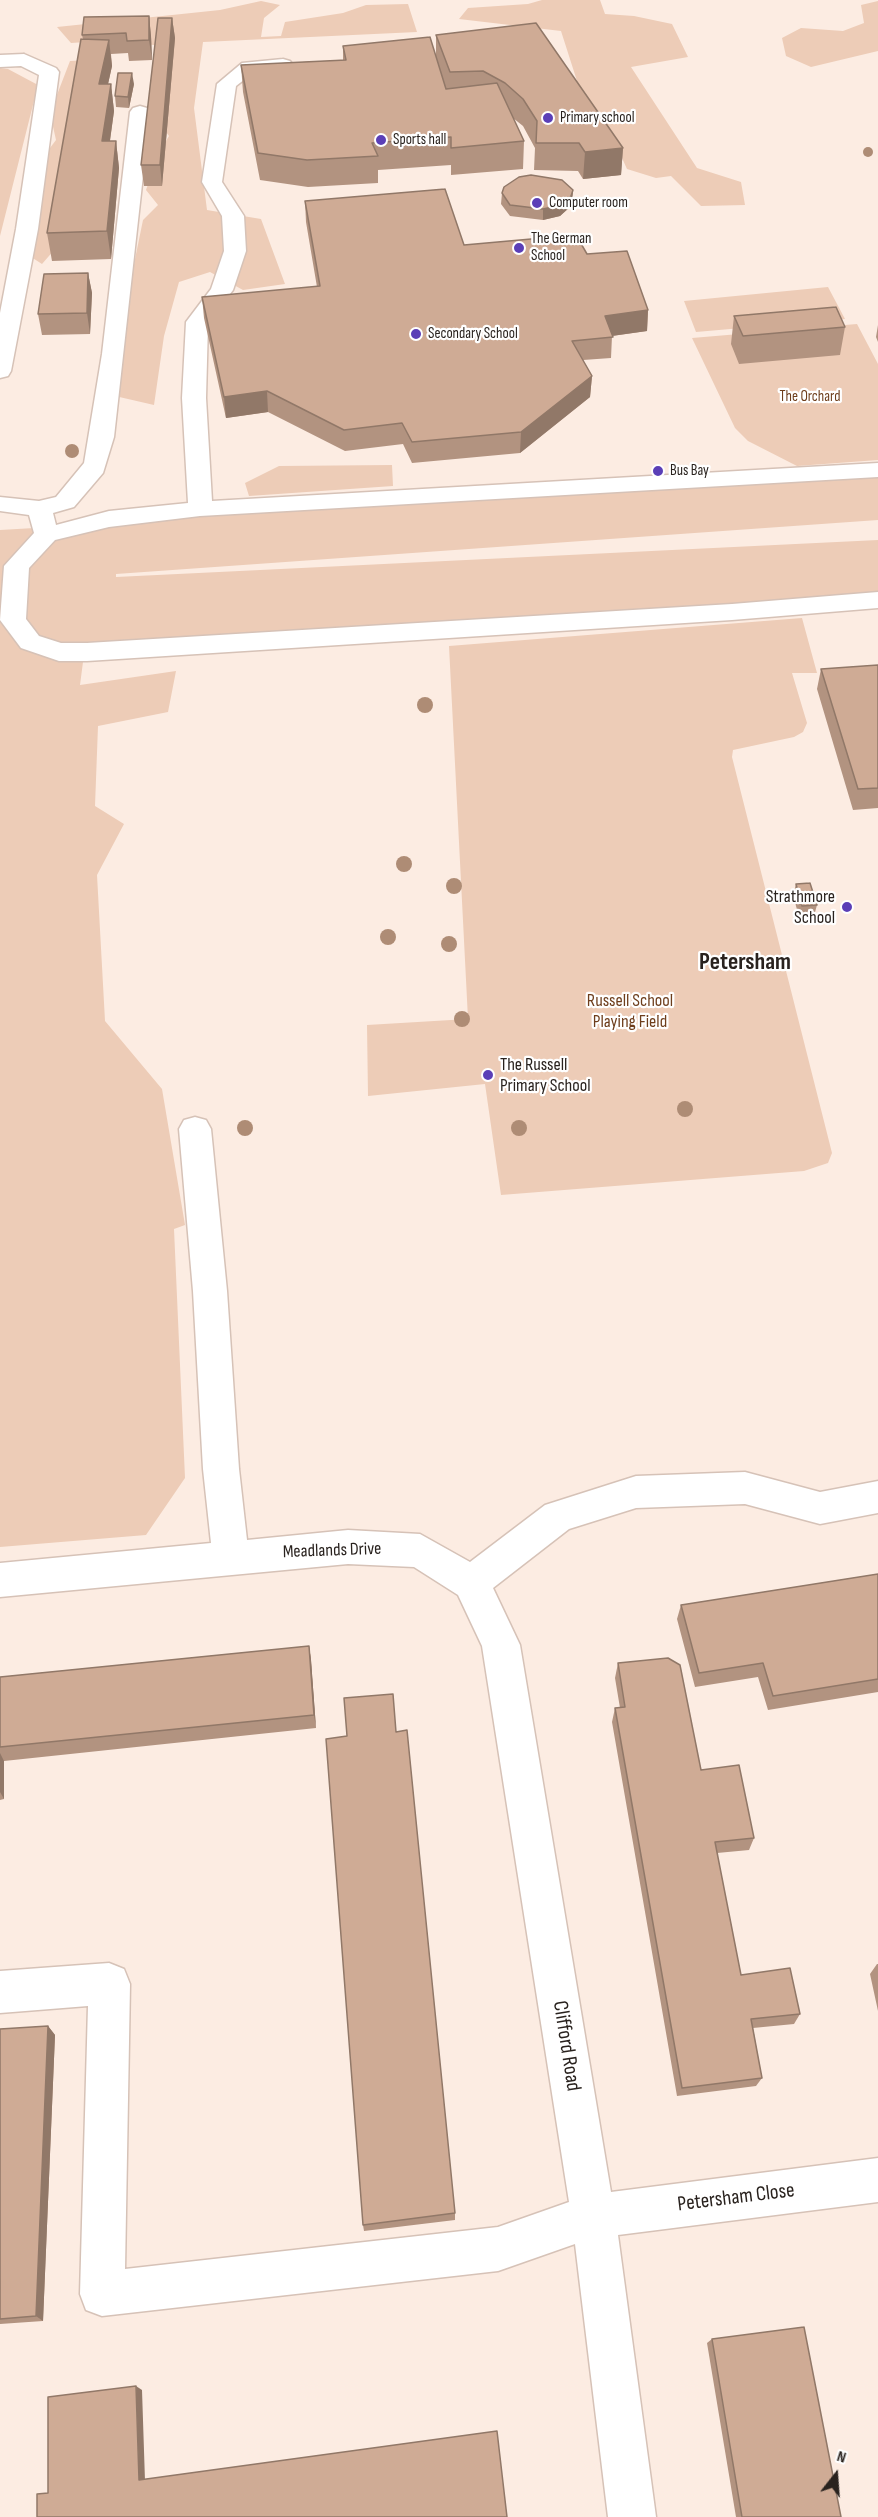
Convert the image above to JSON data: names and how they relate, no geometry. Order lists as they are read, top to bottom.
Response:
{
  "streets": {
    "street": ["Meadlands Drive", "Clifford Road", "Petersham Close"]
  },
  "crossings": [
    ["Meadlands Drive", "Clifford Road"],
    ["Clifford Road", "Petersham Close"]
  ],
  "districts": ["Petersham"],
  "parks": ["The Orchard", "Russell School Playing Field"],
  "places": [
    "Primary school",
    "Sports hall",
    "Computer room",
    "The German School",
    "Secondary School",
    "Bus Bay",
    "Strathmore School",
    "The Russell Primary School"
  ],
  "north": "top"
}
